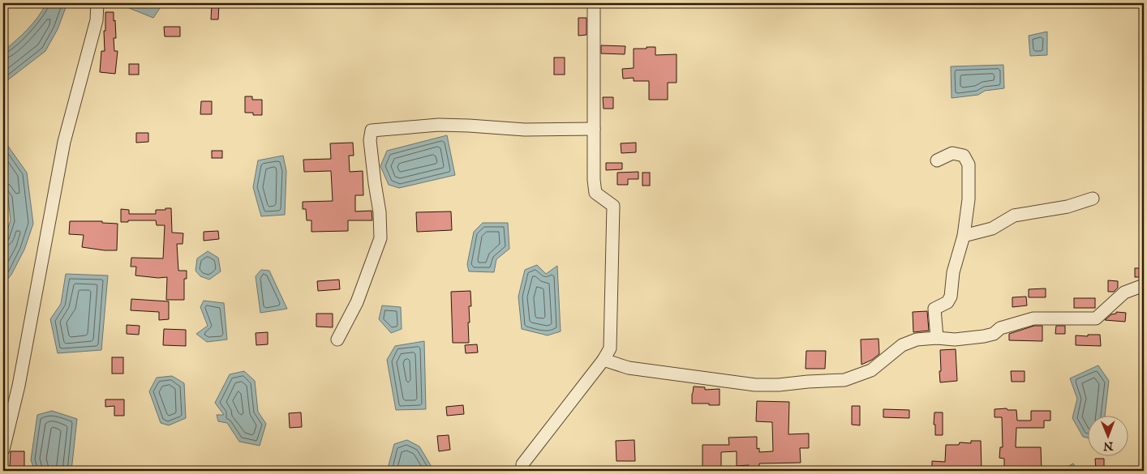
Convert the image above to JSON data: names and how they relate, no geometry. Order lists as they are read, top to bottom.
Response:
{
  "north": "bottom"
}
